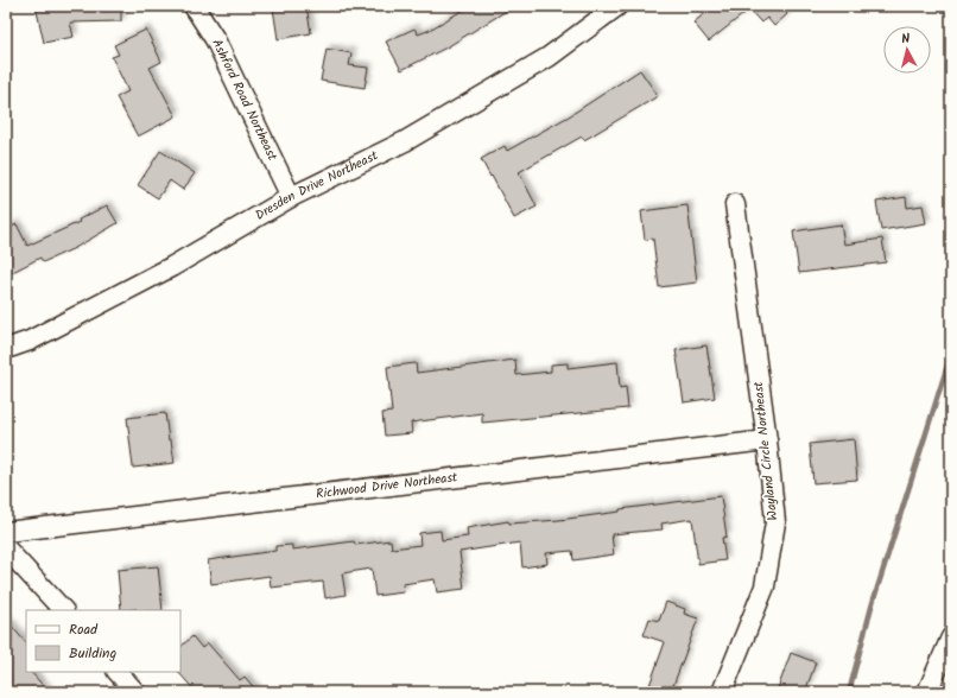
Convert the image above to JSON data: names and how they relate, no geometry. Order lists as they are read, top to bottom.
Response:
{
  "streets": {
    "street": [
      "Ashford Road Northeast",
      "Dresden Drive Northeast",
      "Wayland Circle Northeast",
      "Richwood Drive Northeast"
    ]
  },
  "crossings": [
    ["Ashford Road Northeast", "Dresden Drive Northeast"],
    ["Wayland Circle Northeast", "Richwood Drive Northeast"]
  ],
  "legend": ["Road", "Building"],
  "north": "top"
}
